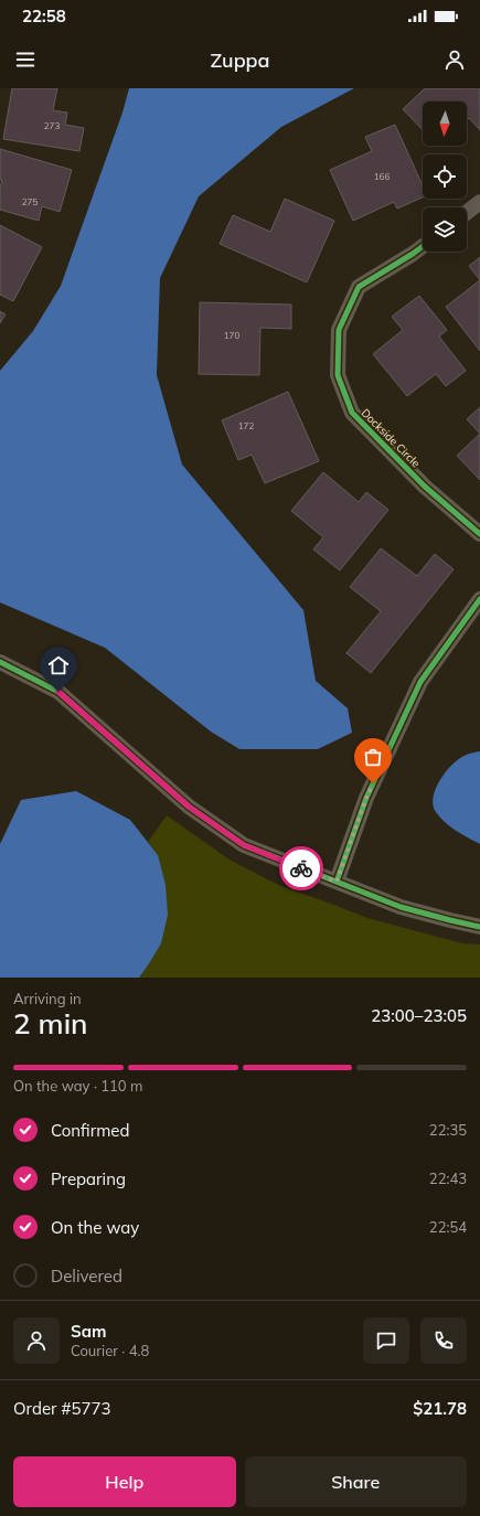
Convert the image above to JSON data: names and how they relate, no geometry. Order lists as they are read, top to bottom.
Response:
{
  "streets": {
    "street": ["Dockside Circle"]
  },
  "house_numbers": [
    "273",
    "166",
    "275",
    "170",
    "172"
  ],
  "north": "bottom",
  "page": {
    "status": "22:58",
    "header": "Zuppa",
    "heading": ["2 min", "Arriving in", "23:00–23:05"],
    "panel": [
      "Sam",
      "Courier · 4.8",
      "Order #5773",
      "$21.78"
    ],
    "bar": "On the way · 110 m",
    "list": [
      ["Confirmed", "22:35"],
      ["Preparing", "22:43"],
      ["On the way", "22:54"],
      "Delivered"
    ],
    "buttons": ["Help", "Share"]
  }
}
